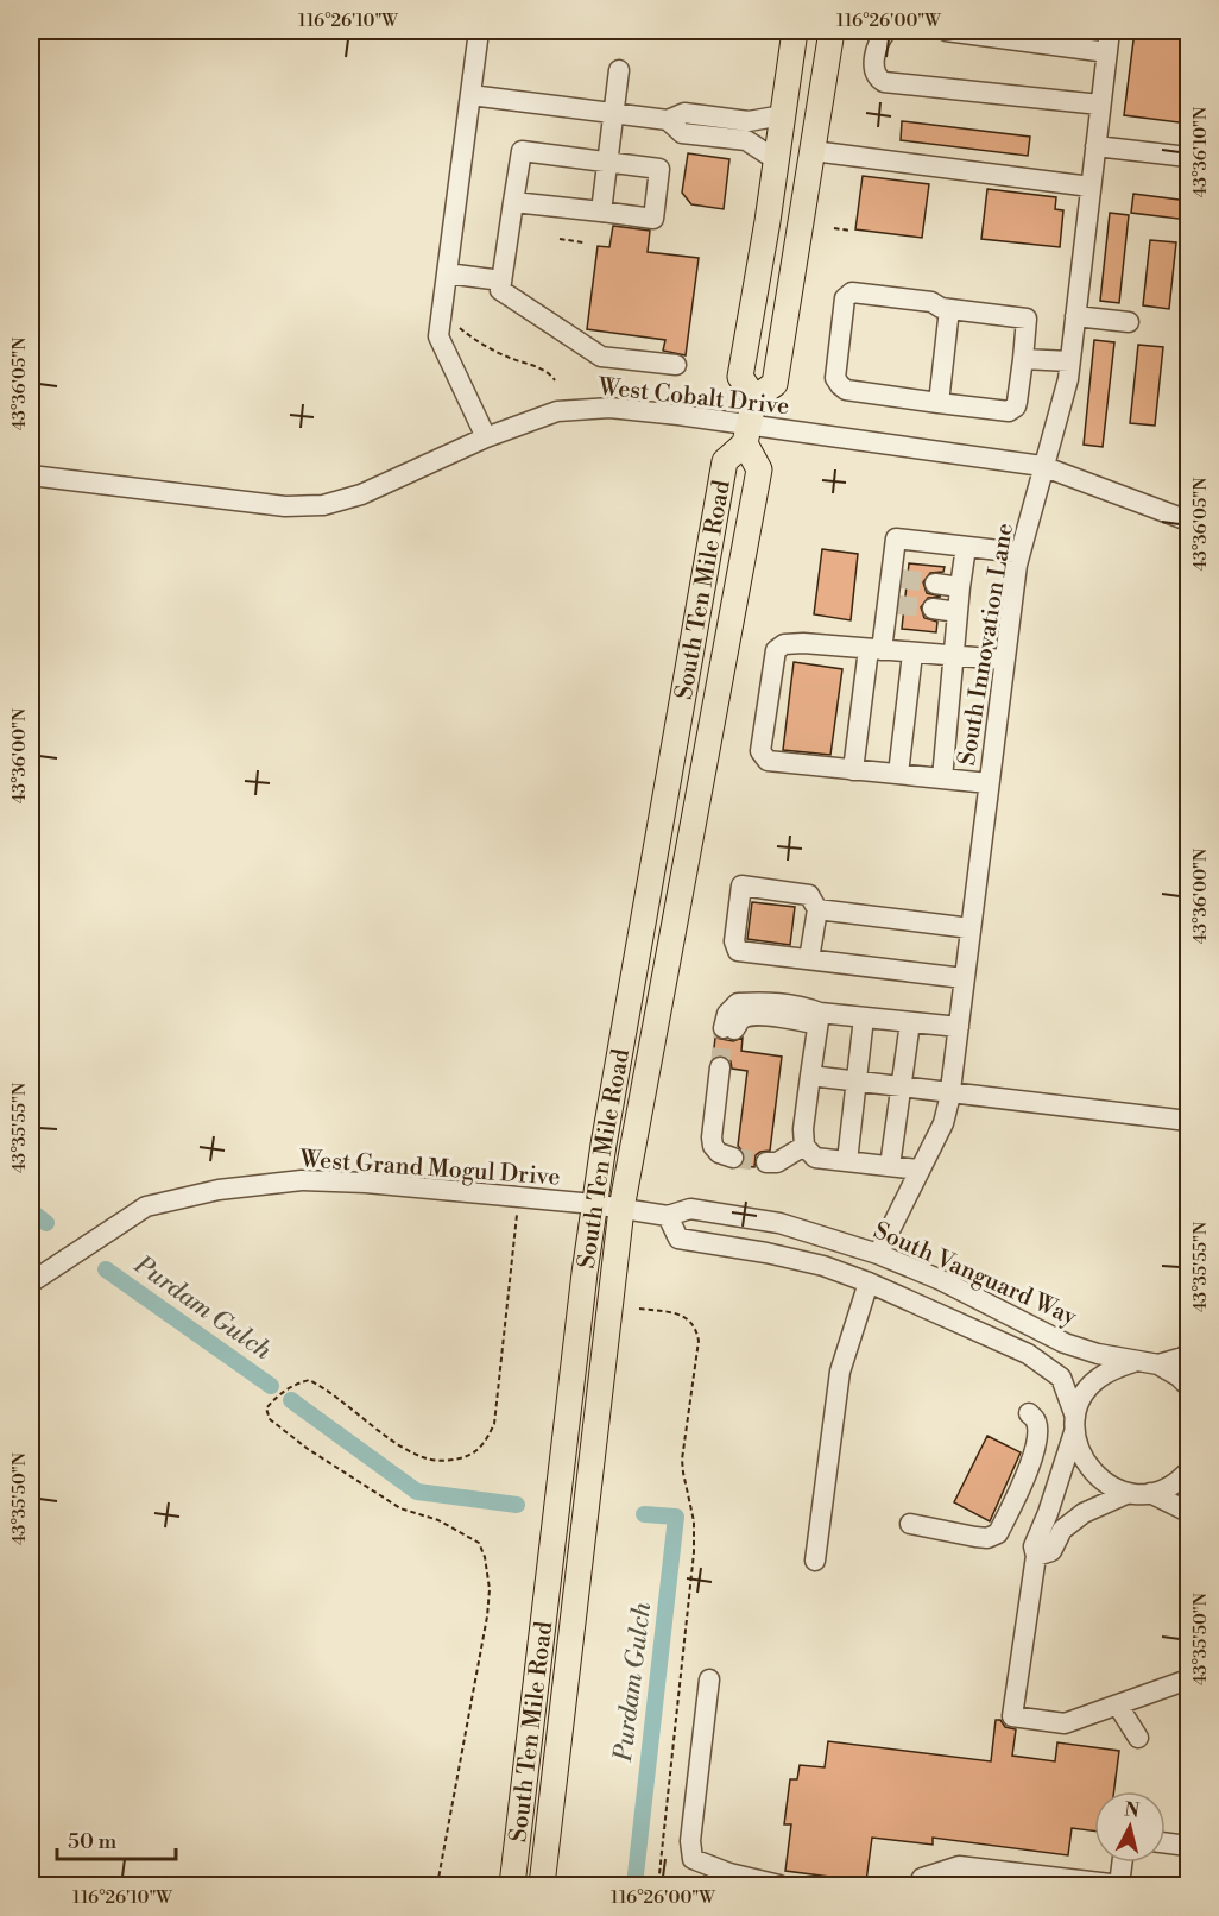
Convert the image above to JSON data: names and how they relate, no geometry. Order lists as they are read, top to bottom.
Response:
{
  "streets": {
    "main road": ["South Ten Mile Road"],
    "street": [
      "West Cobalt Drive",
      "South Innovation Lane",
      "West Grand Mogul Drive",
      "South Vanguard Way"
    ]
  },
  "crossings": [
    ["West Cobalt Drive", "South Ten Mile Road"],
    ["West Cobalt Drive", "South Innovation Lane"],
    ["South Ten Mile Road", "West Grand Mogul Drive"],
    ["South Ten Mile Road", "South Vanguard Way"],
    ["South Innovation Lane", "South Vanguard Way"],
    ["West Grand Mogul Drive", "South Vanguard Way"]
  ],
  "water": ["Purdam Gulch"],
  "scale_bar": "50 m",
  "north": "top",
  "coordinates": [
    "116°26'10\"W",
    "116°26'00\"W",
    "43°36'10\"N",
    "43°36'05\"N",
    "43°36'00\"N",
    "43°35'55\"N",
    "43°35'50\"N"
  ]
}
